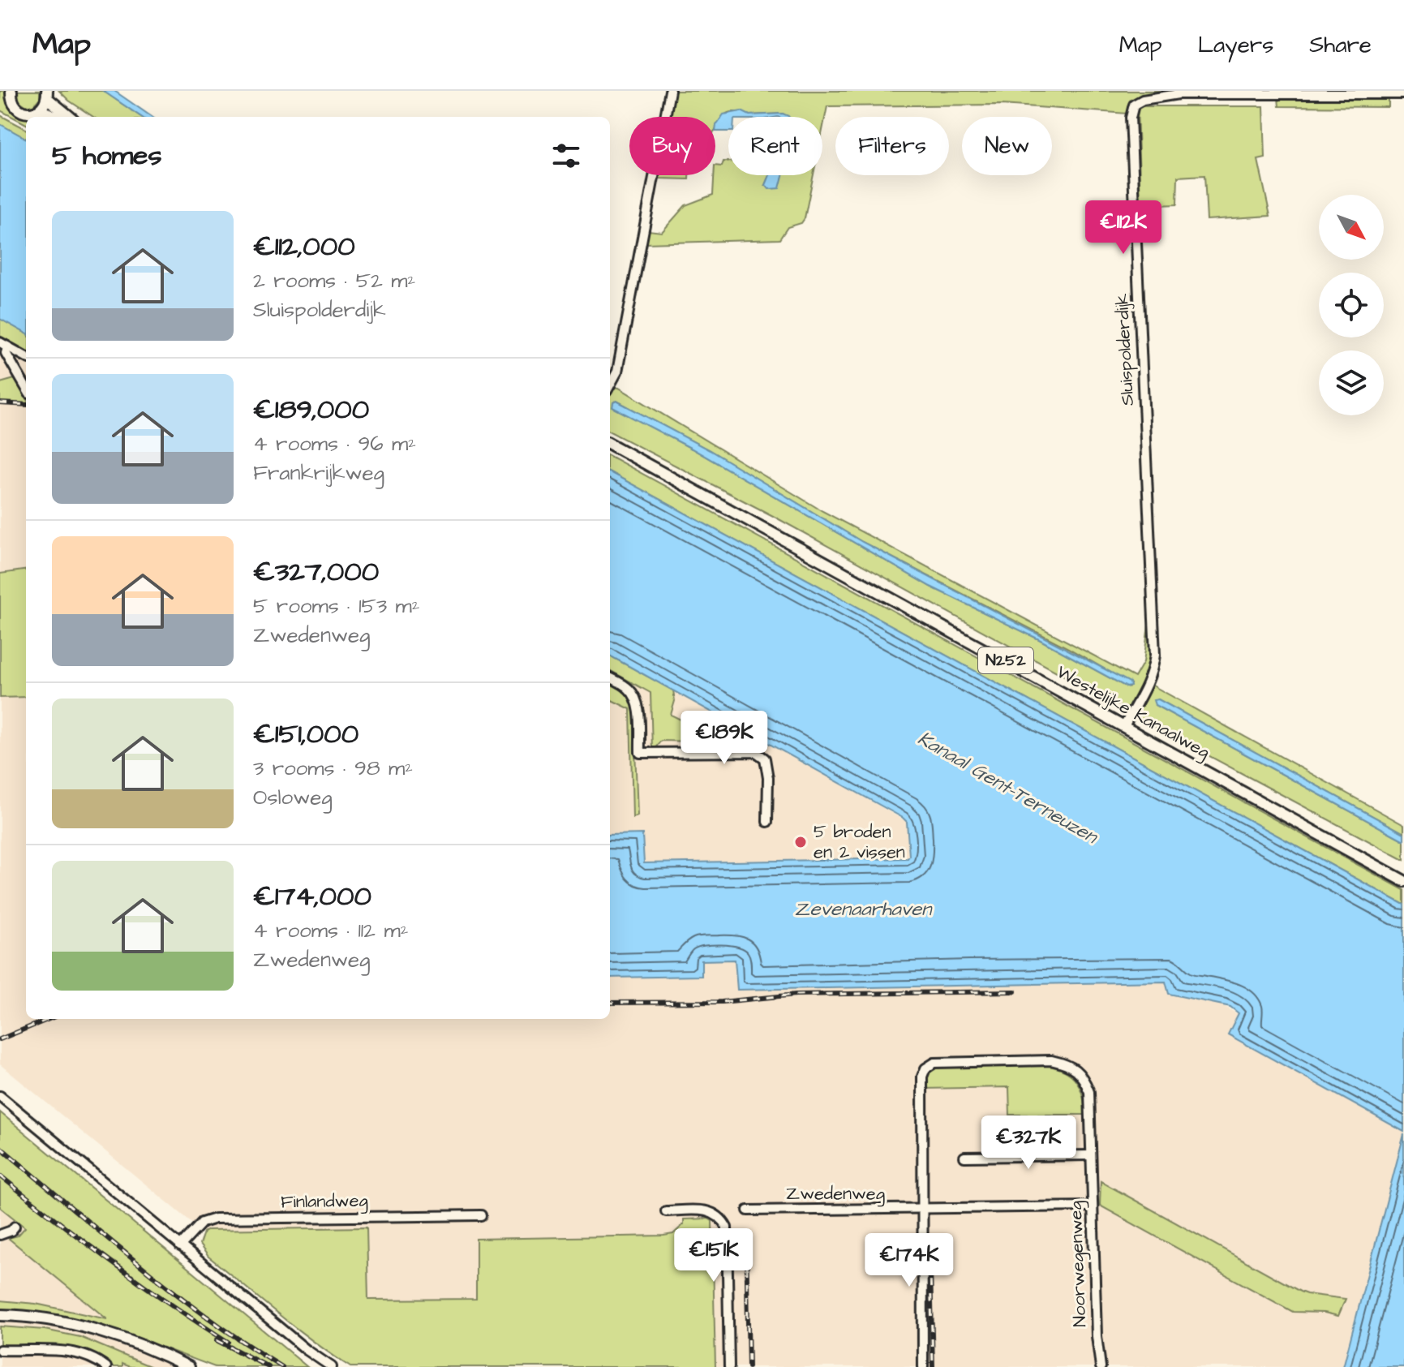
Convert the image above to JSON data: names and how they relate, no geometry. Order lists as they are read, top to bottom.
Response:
{
  "streets": {
    "main road": ["N252", "Westelijke Kanaalweg"],
    "street": [
      "Sluispolderdijk",
      "Zwedenweg",
      "Finlandweg",
      "Noorwegenweg"
    ]
  },
  "crossings": [
    ["Sluispolderdijk", "Westelijke Kanaalweg"],
    ["Zwedenweg", "Noorwegenweg"]
  ],
  "water": ["Kanaal Gent-Terneuzen", "Zevenaarhaven"],
  "places": ["5 broden en 2 vissen"],
  "north": "bottom right",
  "page": {
    "header": "Map",
    "nav": ["Map", "Layers", "Share"],
    "chip": [
      "Buy",
      "Rent",
      "Filters",
      "New"
    ],
    "heading": "5 homes",
    "list": [
      {
        "name": "€112,000",
        "note": "2 rooms · 52 m² · Sluispolderdijk"
      },
      {
        "name": "€189,000",
        "note": "4 rooms · 96 m² · Frankrijkweg"
      },
      {
        "name": "€327,000",
        "note": "5 rooms · 153 m² · Zwedenweg"
      },
      {
        "name": "€151,000",
        "note": "3 rooms · 98 m² · Osloweg"
      },
      {
        "name": "€174,000",
        "note": "4 rooms · 112 m² · Zwedenweg"
      }
    ],
    "price": [
      "€112K",
      "€189K",
      "€327K",
      "€151K",
      "€174K"
    ]
  }
}
